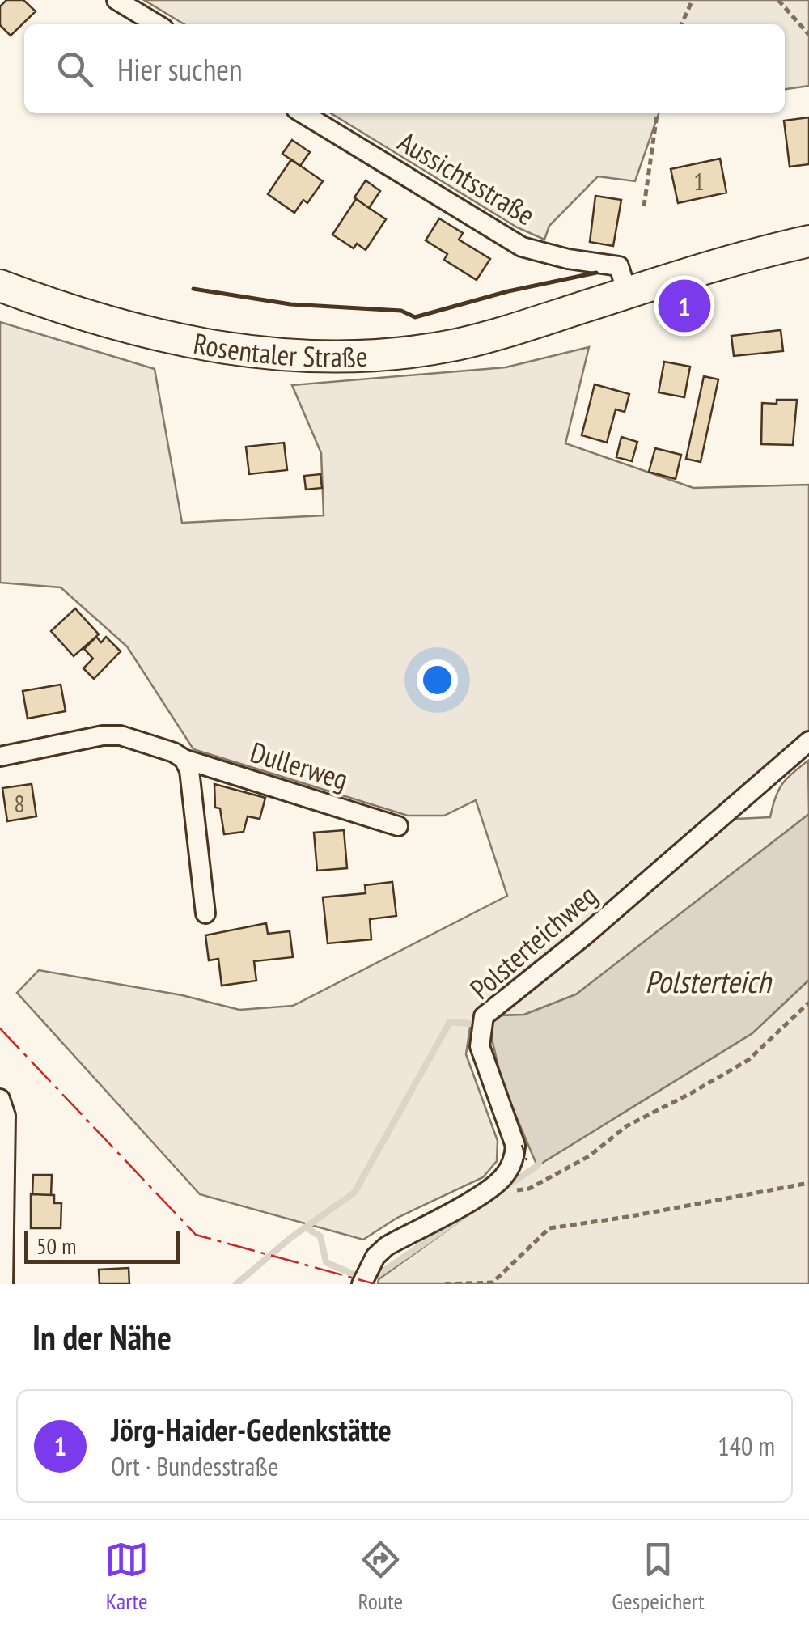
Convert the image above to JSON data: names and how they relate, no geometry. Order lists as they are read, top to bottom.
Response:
{
  "streets": {
    "main road": ["Rosentaler Straße"],
    "street": ["Aussichtsstraße", "Dullerweg", "Polsterteichweg"]
  },
  "crossings": [
    ["Aussichtsstraße", "Rosentaler Straße"]
  ],
  "water": ["Polsterteich"],
  "house_numbers": ["1", "8"],
  "scale_bar": "50 m",
  "page": {
    "search": "Hier suchen",
    "pins": "1",
    "scale": "50 m",
    "heading": "In der Nähe",
    "list": [
      {
        "mark": "1",
        "name": "Jörg-Haider-Gedenkstätte",
        "note": "Ort · Bundesstraße",
        "value": "140 m"
      }
    ],
    "nav": ["Karte", "Route", "Gespeichert"]
  }
}
